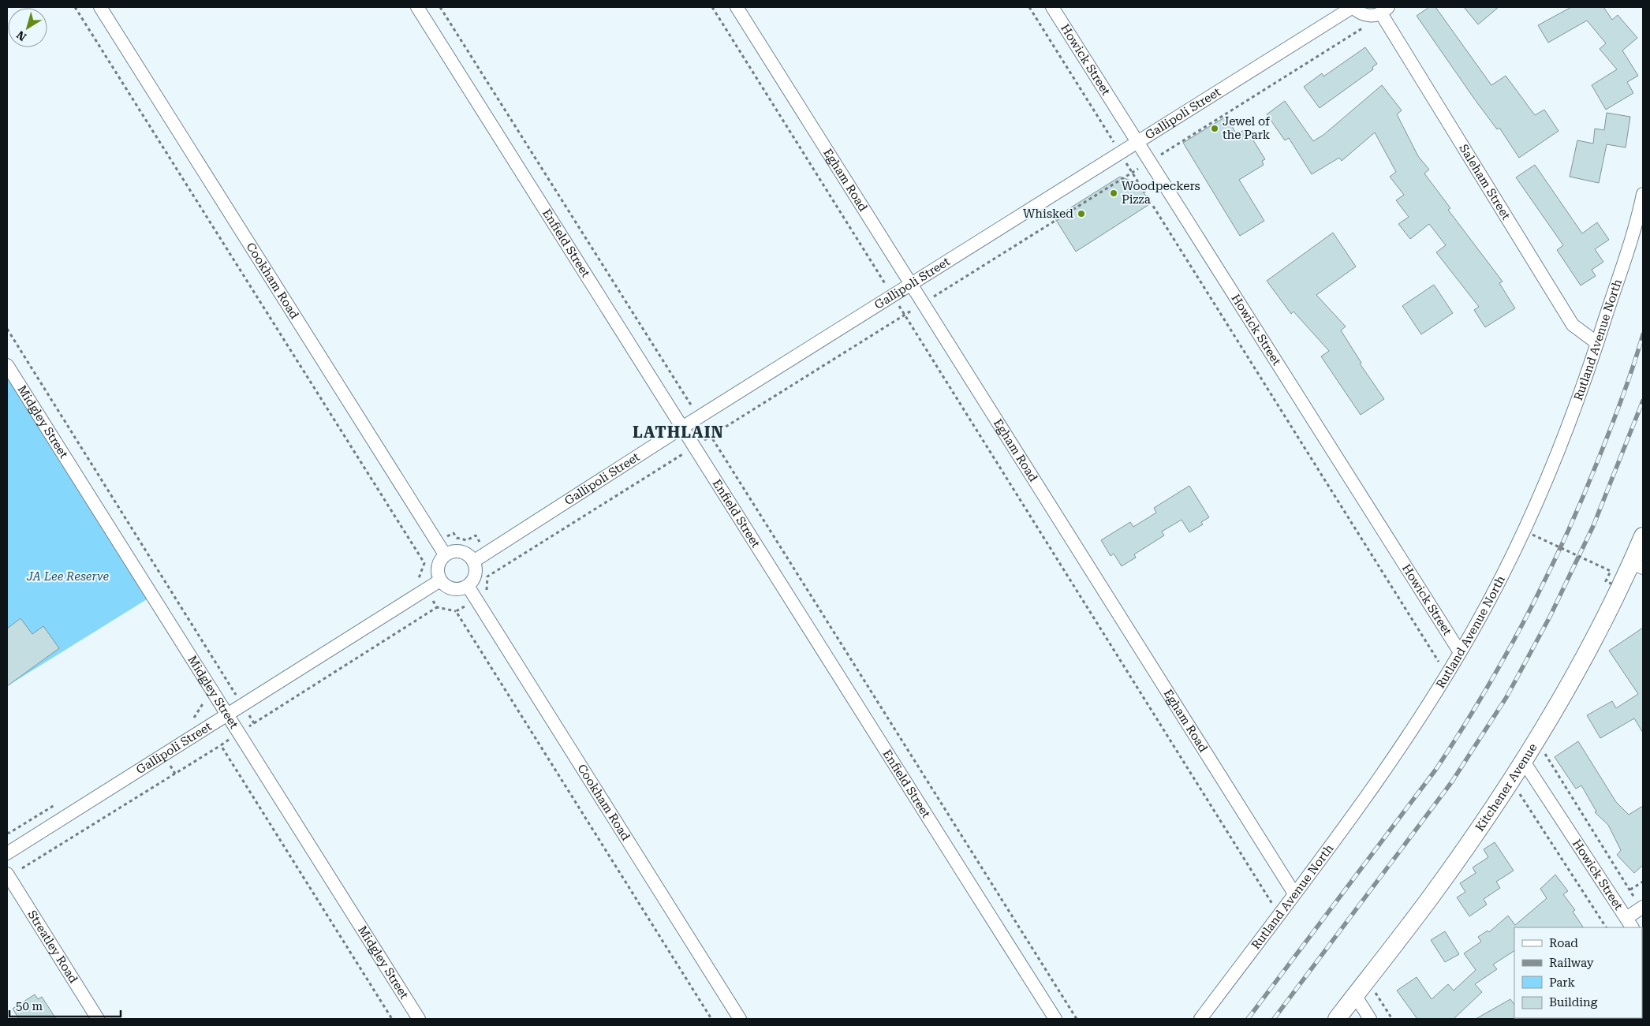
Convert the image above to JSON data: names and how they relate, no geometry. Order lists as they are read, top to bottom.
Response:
{
  "streets": {
    "street": [
      "Howick Street",
      "Gallipoli Street",
      "Egham Road",
      "Saleham Street",
      "Enfield Street",
      "Cookham Road",
      "Rutland Avenue North",
      "Midgley Street",
      "Kitchener Avenue",
      "Streatley Road"
    ]
  },
  "crossings": [
    ["Howick Street", "Gallipoli Street"],
    ["Howick Street", "Rutland Avenue North"],
    ["Howick Street", "Kitchener Avenue"],
    ["Gallipoli Street", "Egham Road"],
    ["Gallipoli Street", "Enfield Street"],
    ["Gallipoli Street", "Cookham Road"],
    ["Gallipoli Street", "Midgley Street"],
    ["Egham Road", "Rutland Avenue North"],
    ["Saleham Street", "Rutland Avenue North"]
  ],
  "districts": ["LATHLAIN"],
  "parks": ["JA Lee Reserve"],
  "places": ["Jewel of the Park", "Woodpeckers Pizza", "Whisked"],
  "legend": [
    "Road",
    "Railway",
    "Park",
    "Building"
  ],
  "scale_bar": "50 m",
  "north": "bottom left"
}
